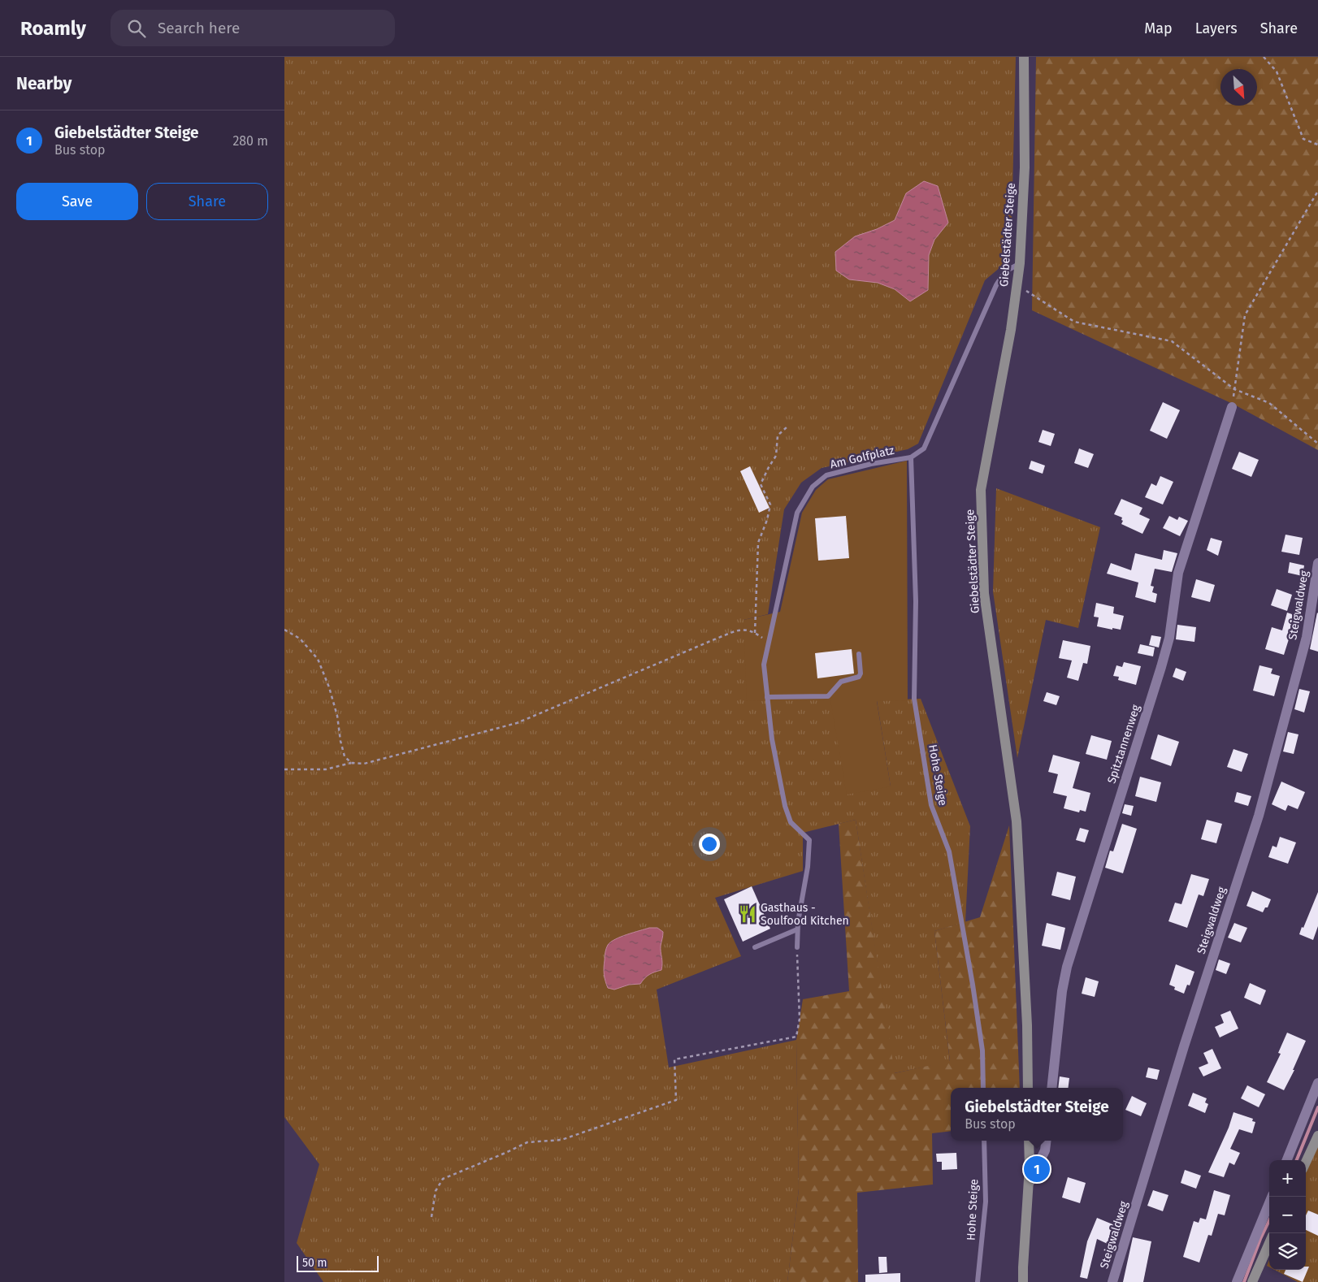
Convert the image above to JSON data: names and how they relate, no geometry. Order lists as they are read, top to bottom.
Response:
{
  "streets": {
    "main road": ["Giebelstädter Steige"],
    "street": ["Steigwaldweg", "Spitztannenweg"],
    "lane": ["Am Golfplatz", "Hohe Steige"]
  },
  "crossings": [
    ["Giebelstädter Steige", "Am Golfplatz"],
    ["Am Golfplatz", "Hohe Steige"]
  ],
  "places": {
    "restaurant": ["Gasthaus - Soulfood Kitchen"]
  },
  "scale_bar": "50 m",
  "north": "bottom right",
  "page": {
    "header": "Roamly",
    "search": "Search here",
    "nav": ["Map", "Layers", "Share"],
    "heading": "Nearby",
    "list": [
      {
        "mark": "1",
        "name": "Giebelstädter Steige",
        "note": "Bus stop",
        "value": "280 m"
      }
    ],
    "buttons": ["Save", "Share"],
    "popup": ["Giebelstädter Steige", "Bus stop"],
    "pins": "1",
    "map_buttons": ["+", "−"],
    "scale": "50 m"
  }
}
